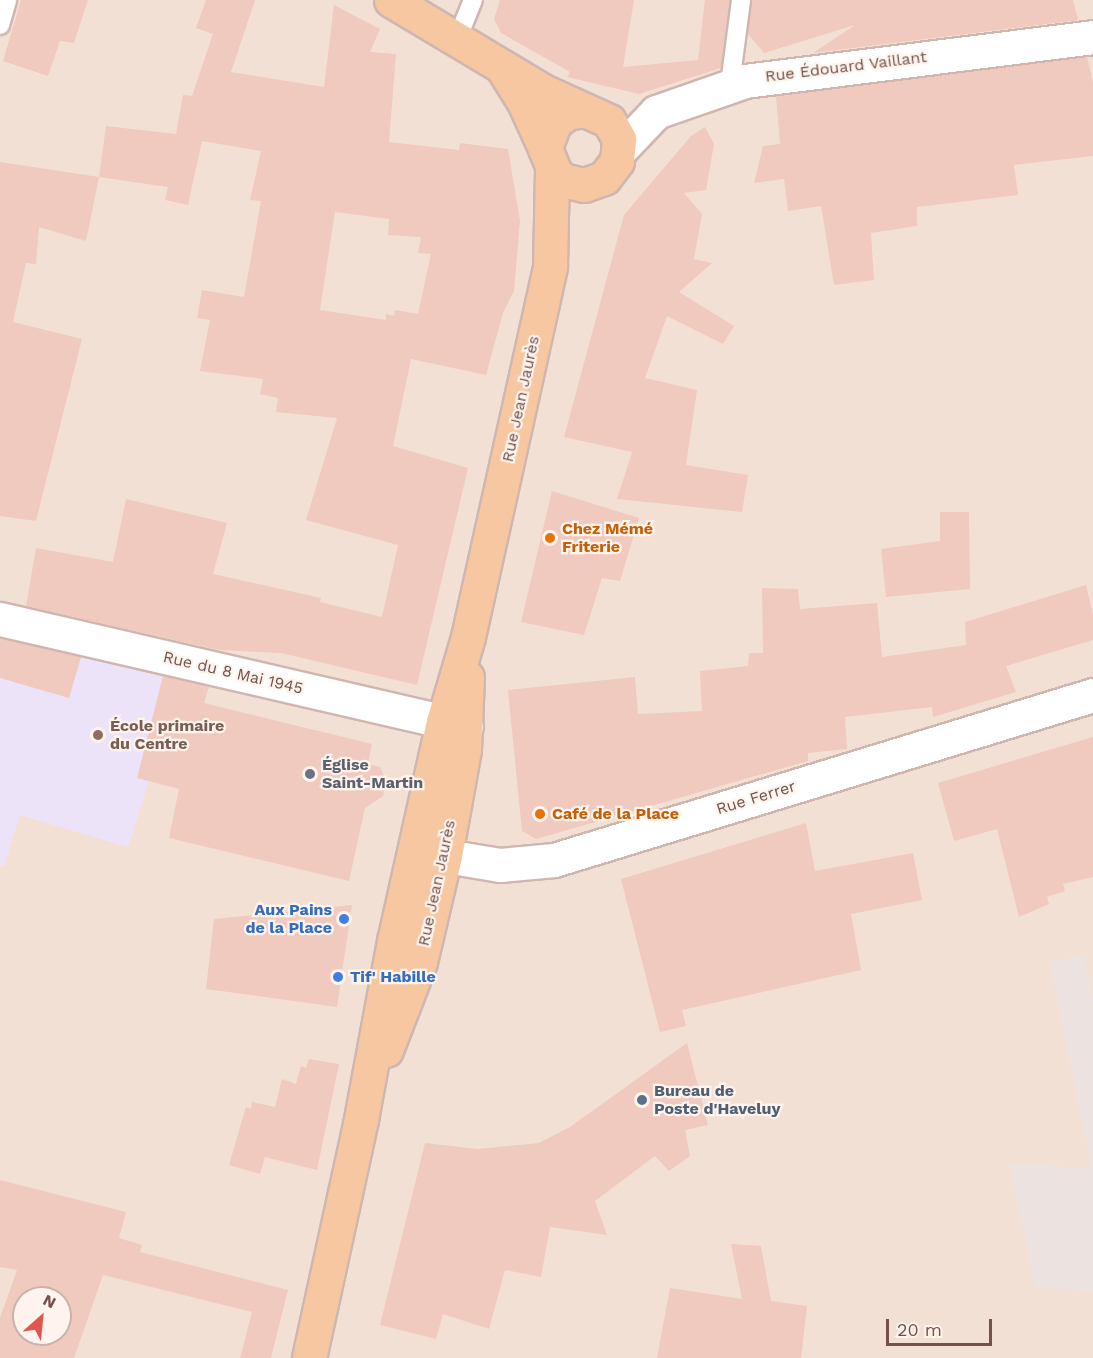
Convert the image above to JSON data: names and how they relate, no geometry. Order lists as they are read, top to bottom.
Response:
{
  "streets": {
    "main road": ["Rue Jean Jaurès"],
    "street": ["Rue Édouard Vaillant", "Rue du 8 Mai 1945", "Rue Ferrer"]
  },
  "crossings": [
    ["Rue Édouard Vaillant", "Rue Jean Jaurès"],
    ["Rue Jean Jaurès", "Rue du 8 Mai 1945"],
    ["Rue Jean Jaurès", "Rue Ferrer"]
  ],
  "places": [
    "Chez Mémé Friterie",
    "École primaire du Centre",
    "Église Saint-Martin",
    "Café de la Place",
    "Aux Pains de la Place",
    "Tif' Habille",
    "Bureau de Poste d'Haveluy"
  ],
  "scale_bar": "20 m",
  "north": "top right"
}
